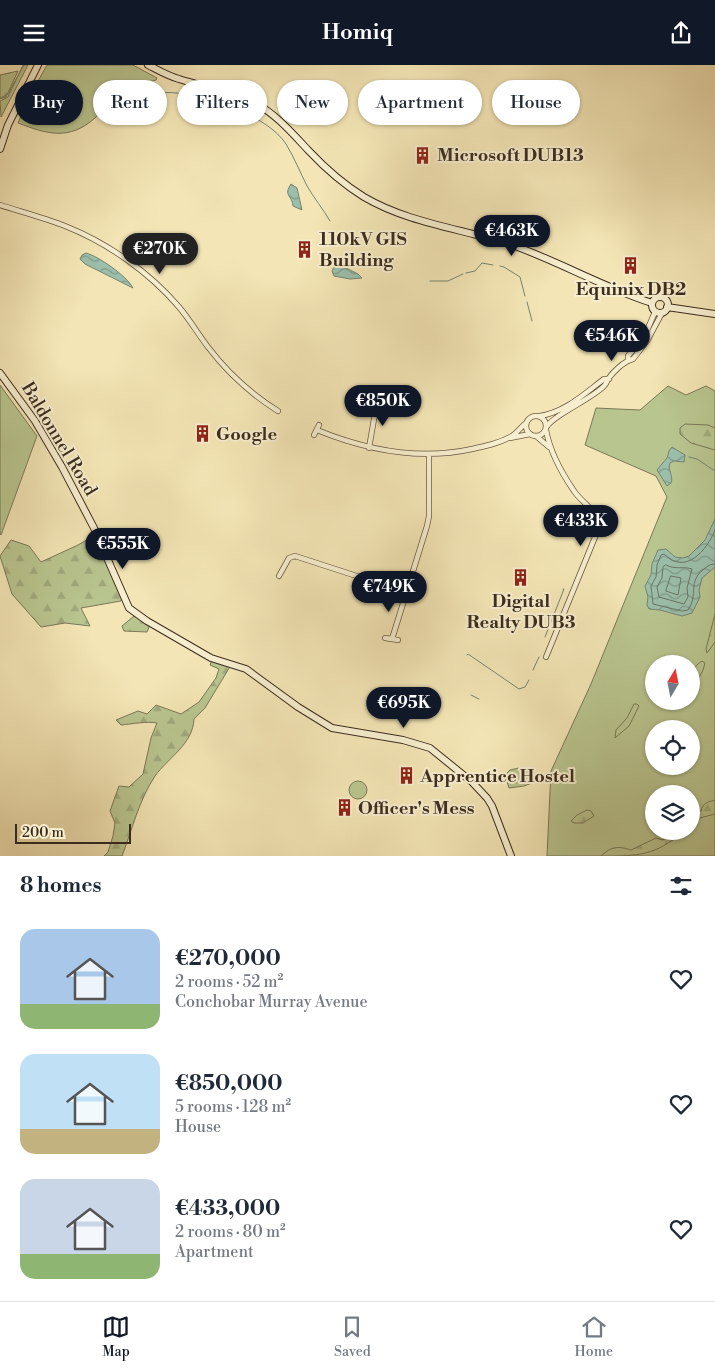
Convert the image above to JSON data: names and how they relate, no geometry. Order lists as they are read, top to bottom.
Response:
{
  "streets": {
    "street": ["Baldonnel Road"]
  },
  "places": {
    "building": [
      "Microsoft DUB13",
      "110kV GIS Building",
      "Equinix DB2",
      "Google",
      "Digital Realty DUB3",
      "Apprentice Hostel",
      "Officer's Mess"
    ]
  },
  "scale_bar": "200 m",
  "north": "top",
  "page": {
    "header": "Homiq",
    "chip": [
      "Buy",
      "Rent",
      "Filters",
      "New",
      "Apartment",
      "House"
    ],
    "price": [
      "€463K",
      "€270K",
      "€546K",
      "€850K",
      "€433K",
      "€555K",
      "€749K",
      "€695K"
    ],
    "scale": "200 m",
    "heading": "8 homes",
    "list": [
      {
        "name": "€270,000",
        "note": "2 rooms · 52 m² · Conchobar Murray Avenue"
      },
      {
        "name": "€850,000",
        "note": "5 rooms · 128 m² · House"
      },
      {
        "name": "€433,000",
        "note": "2 rooms · 80 m² · Apartment"
      }
    ],
    "tabs": ["Map", "Saved", "Home"]
  }
}
